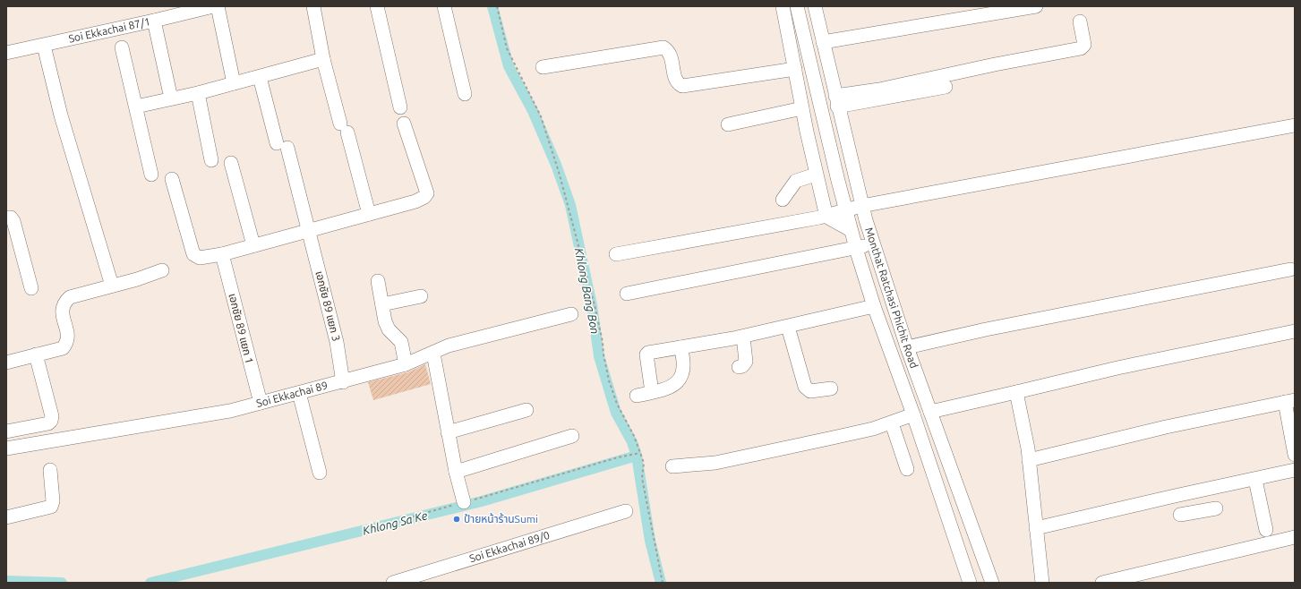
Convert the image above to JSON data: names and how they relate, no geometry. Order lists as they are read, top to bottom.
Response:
{
  "streets": {
    "street": [
      "Soi Ekkachai 87/1",
      "Monthat Ratchasi Phichit Road",
      "เอกชัย 89 แยก 3",
      "เอกชัย 89 แยก 1",
      "Soi Ekkachai 89",
      "Soi Ekkachai 89/0"
    ]
  },
  "crossings": [
    ["เอกชัย 89 แยก 3", "Soi Ekkachai 89"],
    ["เอกชัย 89 แยก 1", "Soi Ekkachai 89"]
  ],
  "water": ["Khlong Bang Bon", "Khlong Sa Ke"],
  "places": ["ป้ายหน้าร้านSumi"]
}
